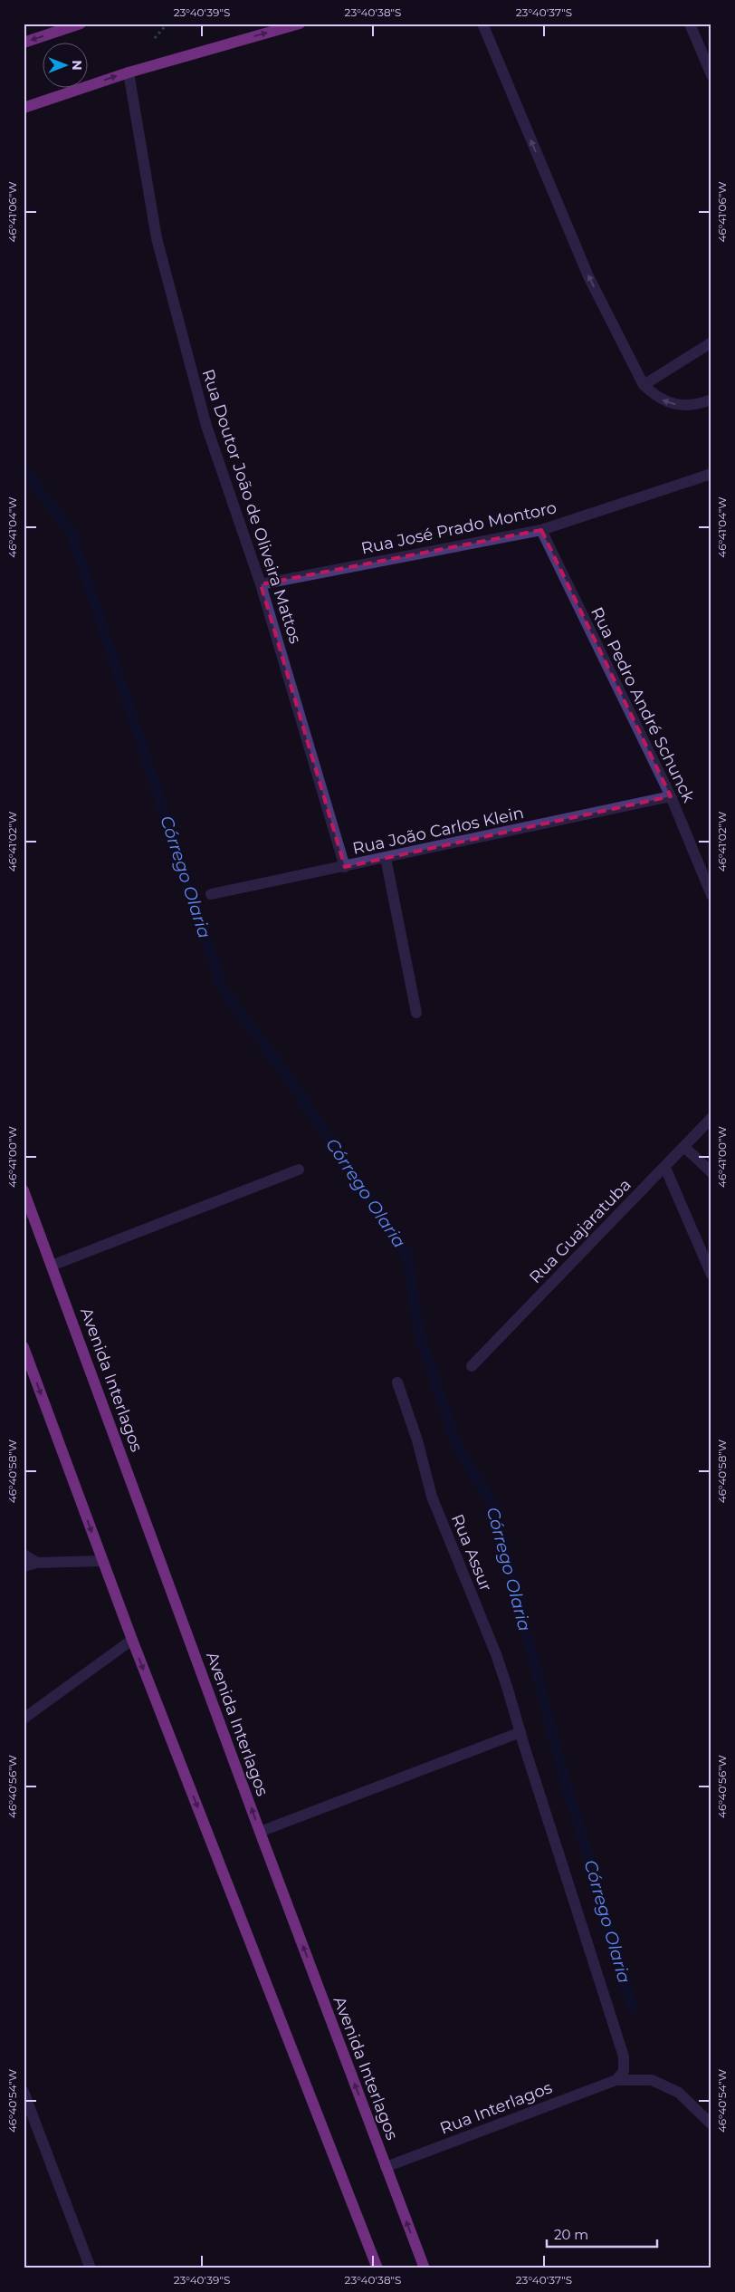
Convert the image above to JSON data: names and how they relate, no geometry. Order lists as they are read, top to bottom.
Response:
{
  "streets": {
    "main road": ["Avenida Interlagos"],
    "street": [
      "Rua Doutor João de Oliveira Mattos",
      "Rua José Prado Montoro",
      "Rua Pedro André Schunck",
      "Rua João Carlos Klein",
      "Rua Guajaratuba",
      "Rua Assur",
      "Rua Interlagos"
    ]
  },
  "crossings": [
    ["Rua Doutor João de Oliveira Mattos", "Rua José Prado Montoro"],
    ["Rua Doutor João de Oliveira Mattos", "Rua João Carlos Klein"],
    ["Rua José Prado Montoro", "Rua Pedro André Schunck"],
    ["Rua Pedro André Schunck", "Rua João Carlos Klein"],
    ["Avenida Interlagos", "Rua Interlagos"],
    ["Rua Assur", "Rua Interlagos"]
  ],
  "water": ["Córrego Olaria"],
  "scale_bar": "20 m",
  "north": "right",
  "coordinates": [
    "23°40'39\"S",
    "23°40'38\"S",
    "23°40'37\"S",
    "46°41'06\"W",
    "46°41'04\"W",
    "46°41'02\"W",
    "46°41'00\"W",
    "46°40'58\"W",
    "46°40'56\"W",
    "46°40'54\"W"
  ]
}
